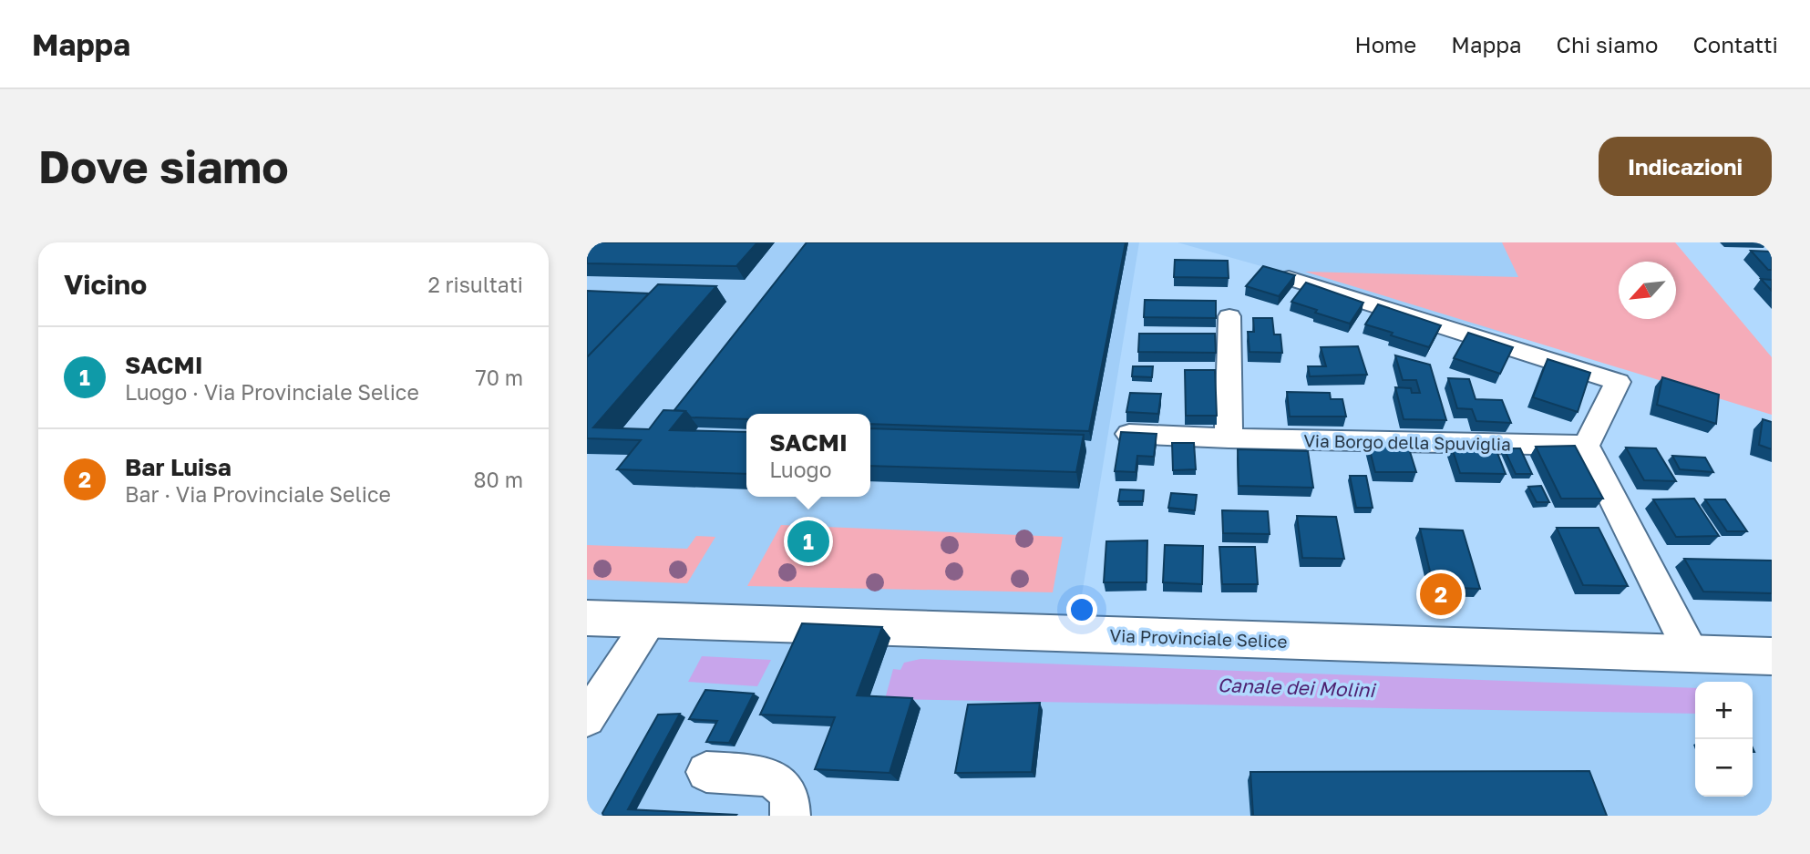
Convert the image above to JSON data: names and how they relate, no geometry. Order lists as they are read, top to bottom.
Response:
{
  "streets": {
    "main road": ["Via Provinciale Selice"],
    "street": ["Via Borgo della Spuviglia"]
  },
  "water": ["Canale dei Molini"],
  "north": "bottom left",
  "page": {
    "header": "Mappa",
    "nav": [
      "Home",
      "Mappa",
      "Chi siamo",
      "Contatti"
    ],
    "buttons": "Indicazioni",
    "title": "Dove siamo",
    "heading": ["Vicino", "2 risultati"],
    "list": [
      {
        "mark": "1",
        "name": "SACMI",
        "note": "Luogo · Via Provinciale Selice",
        "value": "70 m"
      },
      {
        "mark": "2",
        "name": "Bar Luisa",
        "note": "Bar · Via Provinciale Selice",
        "value": "80 m"
      }
    ],
    "popup": ["SACMI", "Luogo"],
    "pins": ["1", "2"],
    "map_buttons": ["+", "−"]
  }
}
